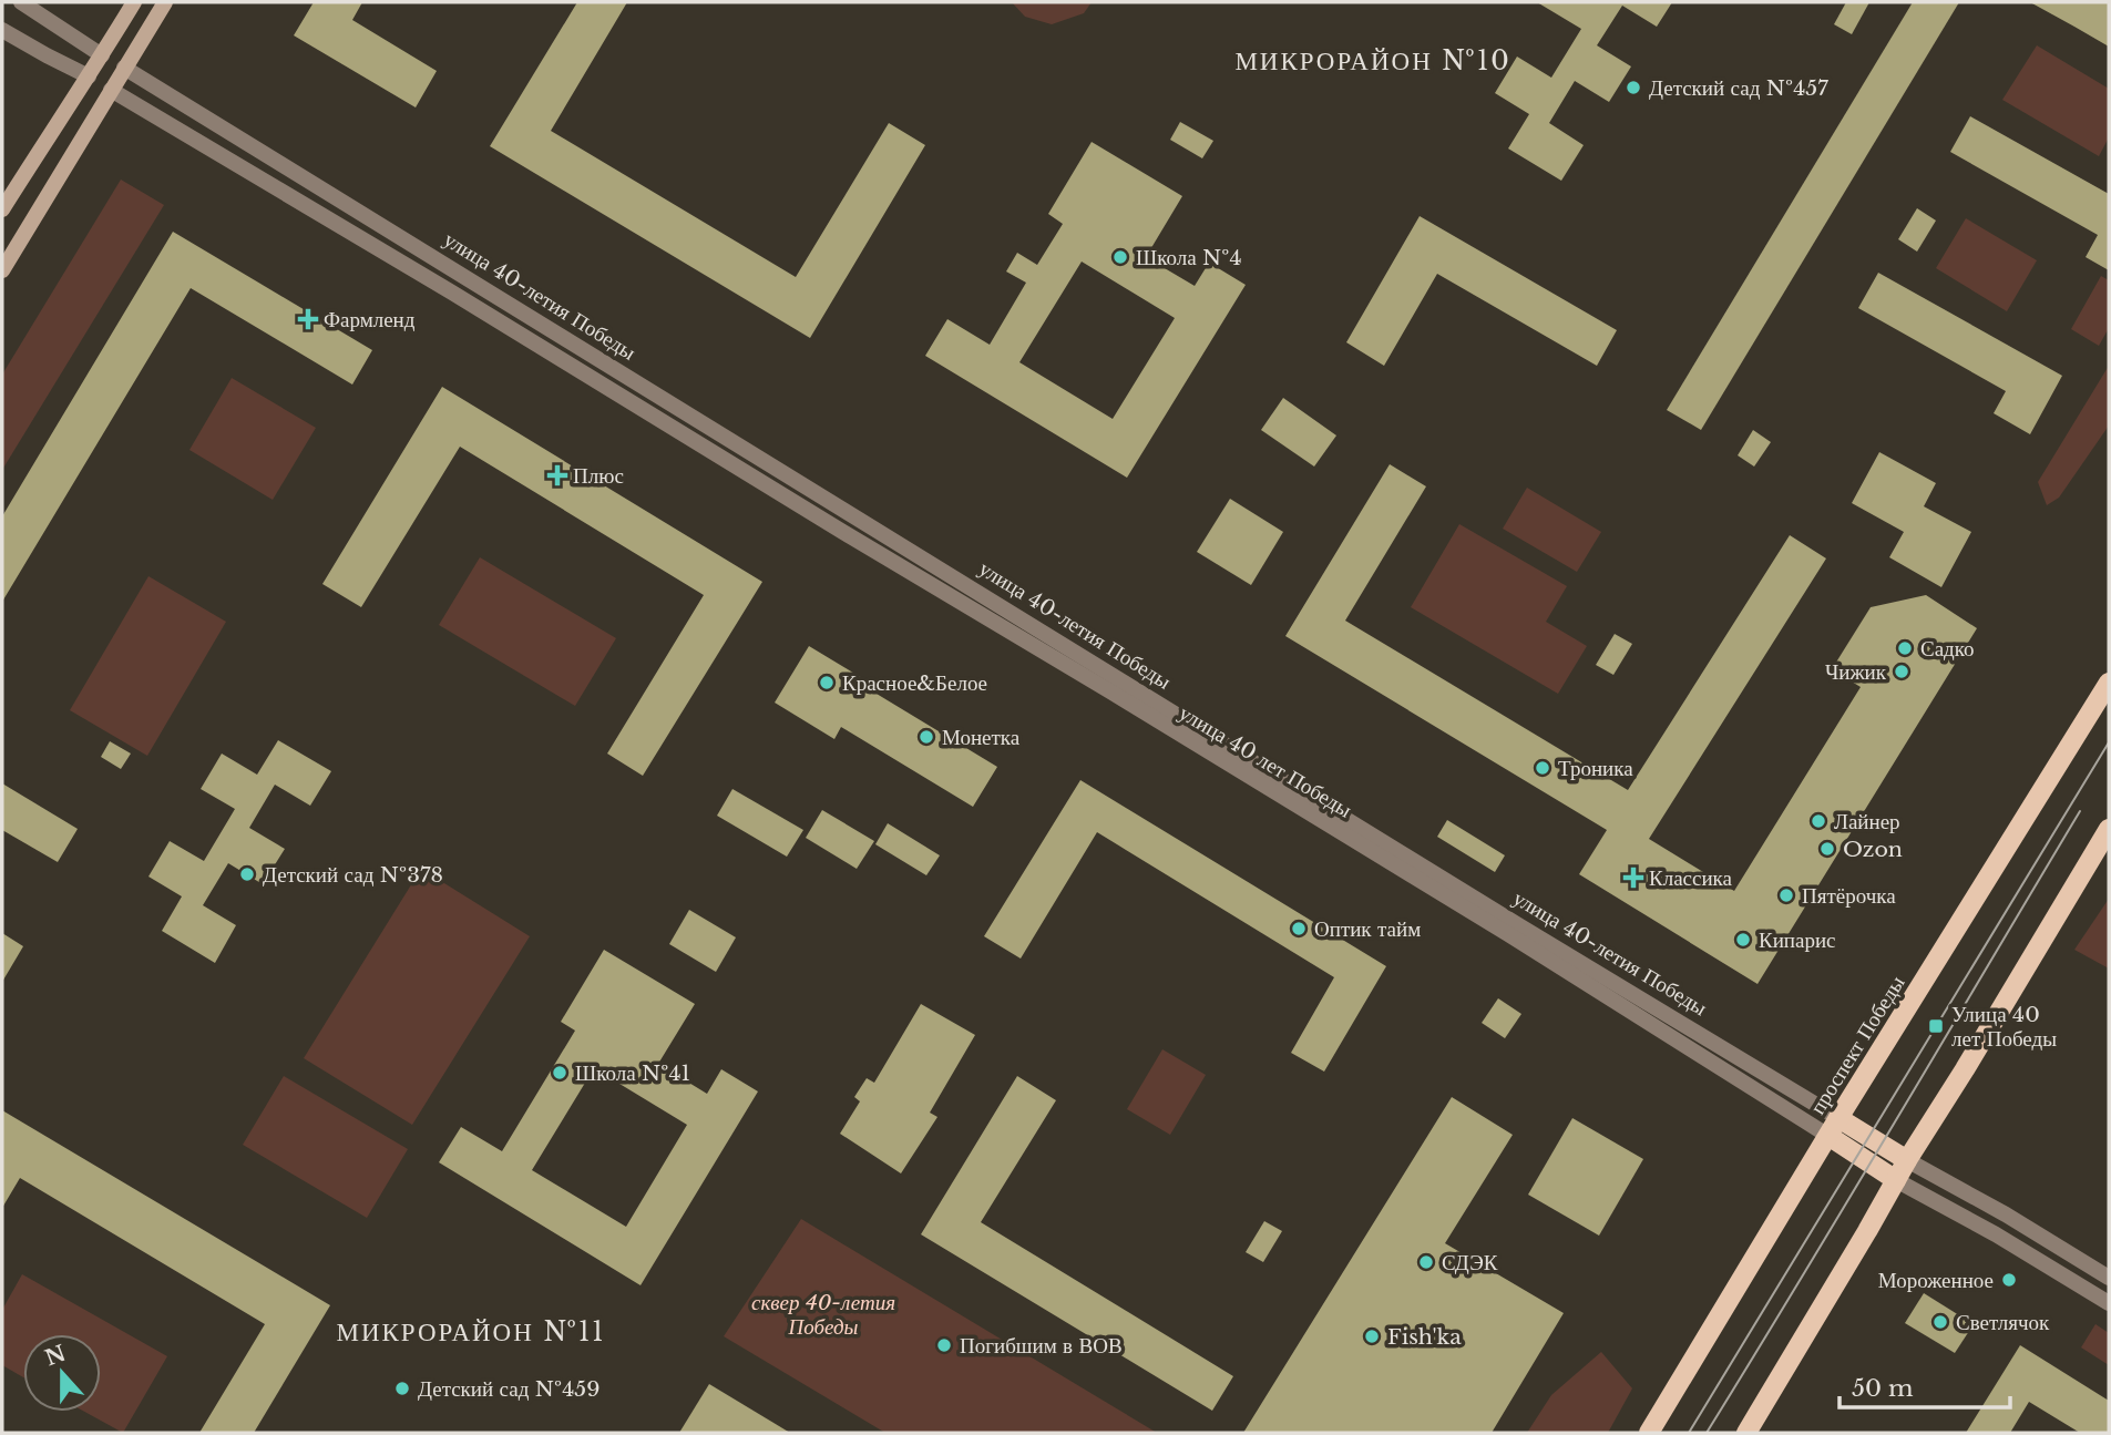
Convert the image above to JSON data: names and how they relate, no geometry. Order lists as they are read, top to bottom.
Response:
{
  "streets": {
    "main road": ["улица 40-летия Победы", "проспект Победы"],
    "street": ["улица 40 лет Победы"]
  },
  "crossings": [
    ["улица 40-летия Победы", "улица 40 лет Победы"],
    ["улица 40-летия Победы", "проспект Победы"]
  ],
  "districts": ["МИКРОРАЙОН №10", "МИКРОРАЙОН №11"],
  "parks": ["сквер 40-летия Победы"],
  "places": {
    "other": [
      "Детский сад №457",
      "Школа №4",
      "Садко",
      "Чижик",
      "Красное&Белое",
      "Монетка",
      "Троника",
      "Лайнер",
      "Ozon",
      "Детский сад №378",
      "Пятёрочка",
      "Оптик тайм",
      "Кипарис",
      "Школа №41",
      "СДЭК",
      "Мороженное",
      "Светлячок",
      "Fish'ka",
      "Погибшим в ВОВ",
      "Детский сад №459"
    ],
    "health": ["Фармленд", "Плюс", "Классика"],
    "transit": ["Улица 40 лет Победы"]
  },
  "scale_bar": "50 m",
  "north": "top"
}
